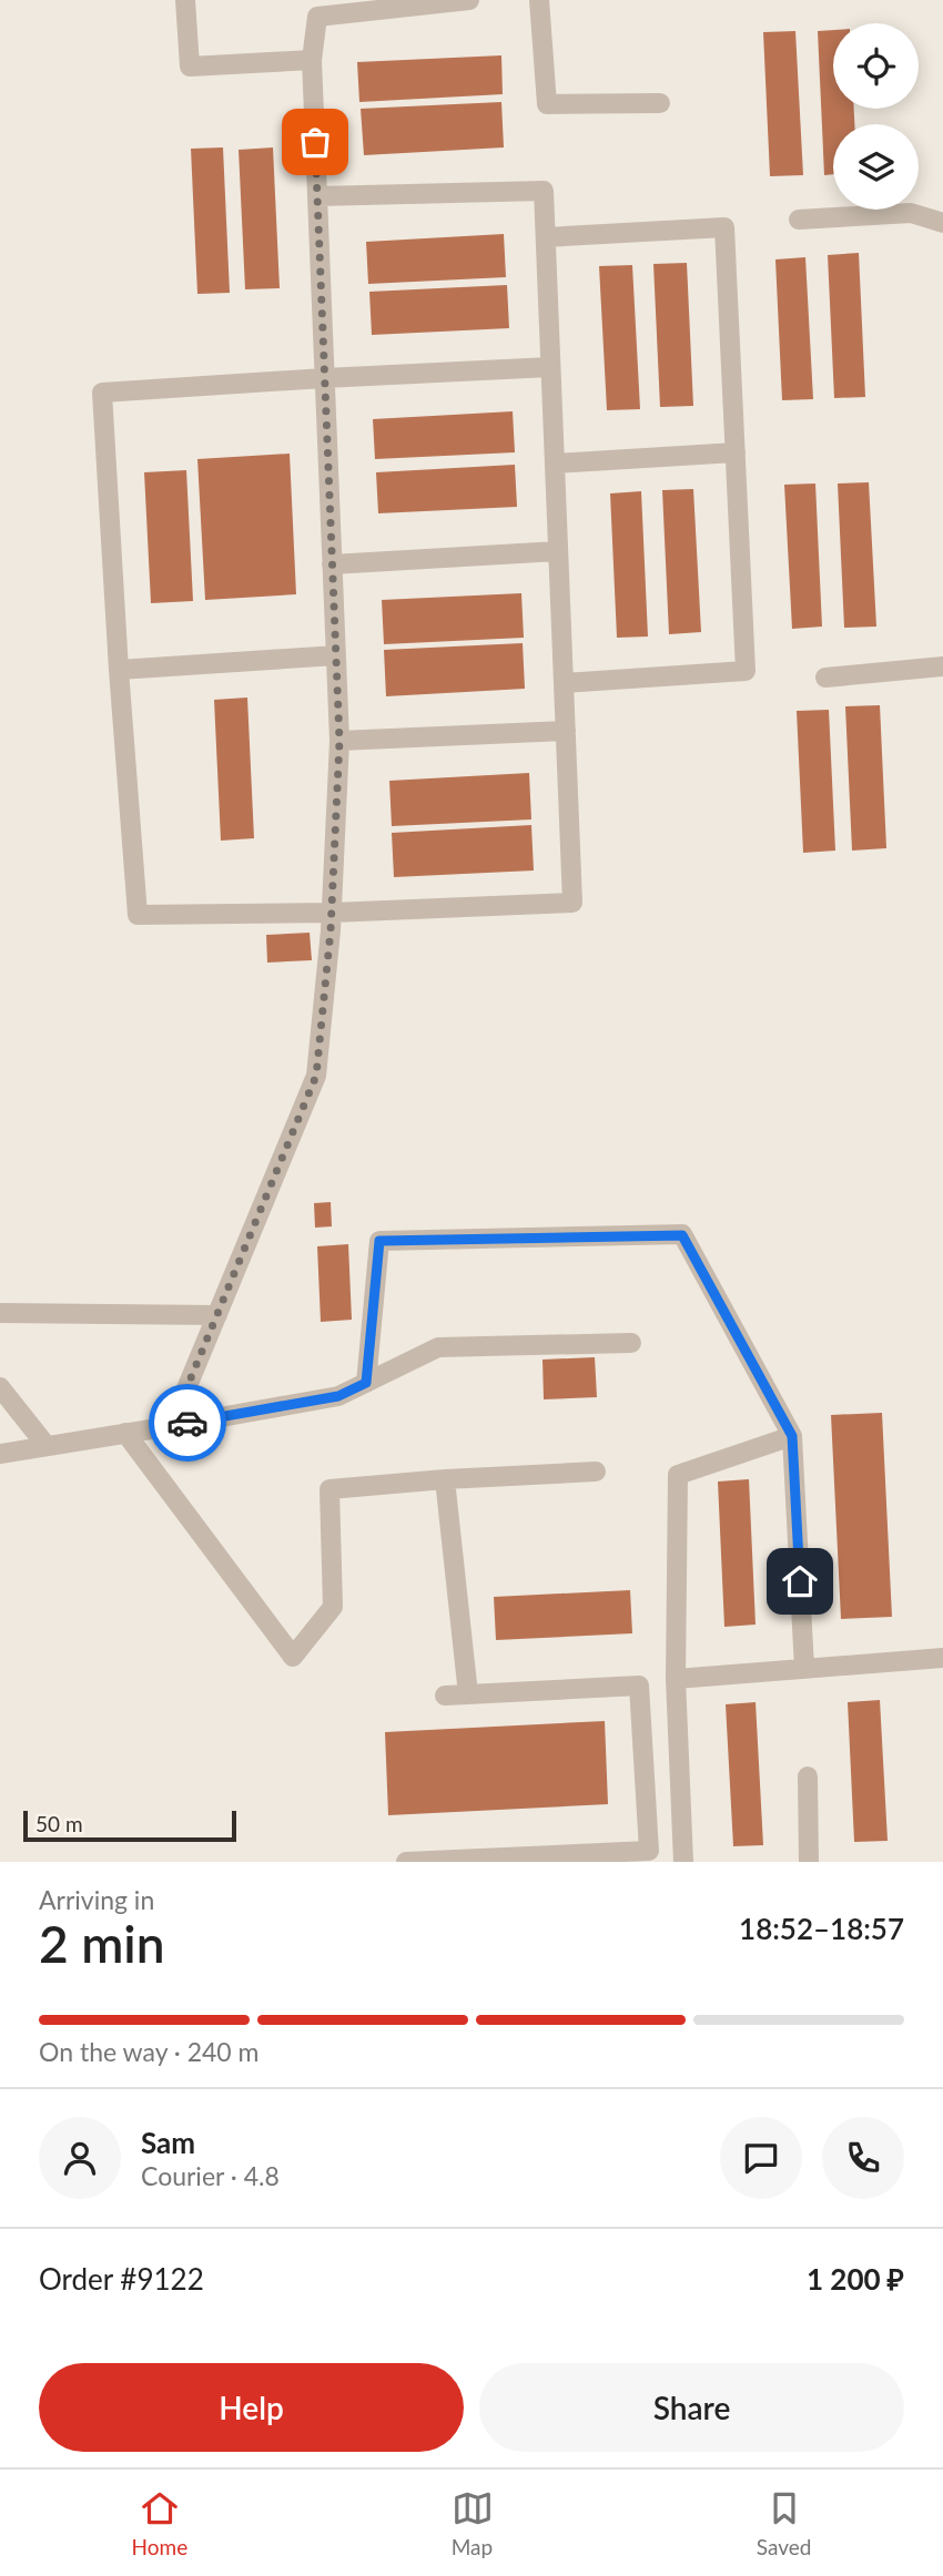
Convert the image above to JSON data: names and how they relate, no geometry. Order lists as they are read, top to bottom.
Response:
{
  "scale_bar": "50 m",
  "page": {
    "scale": "50 m",
    "heading": ["2 min", "Arriving in", "18:52–18:57"],
    "panel": [
      "Sam",
      "Courier · 4.8",
      "Order #9122",
      "1 200 ₽"
    ],
    "bar": "On the way · 240 m",
    "buttons": ["Help", "Share"],
    "tabs": ["Home", "Map", "Saved"]
  }
}
